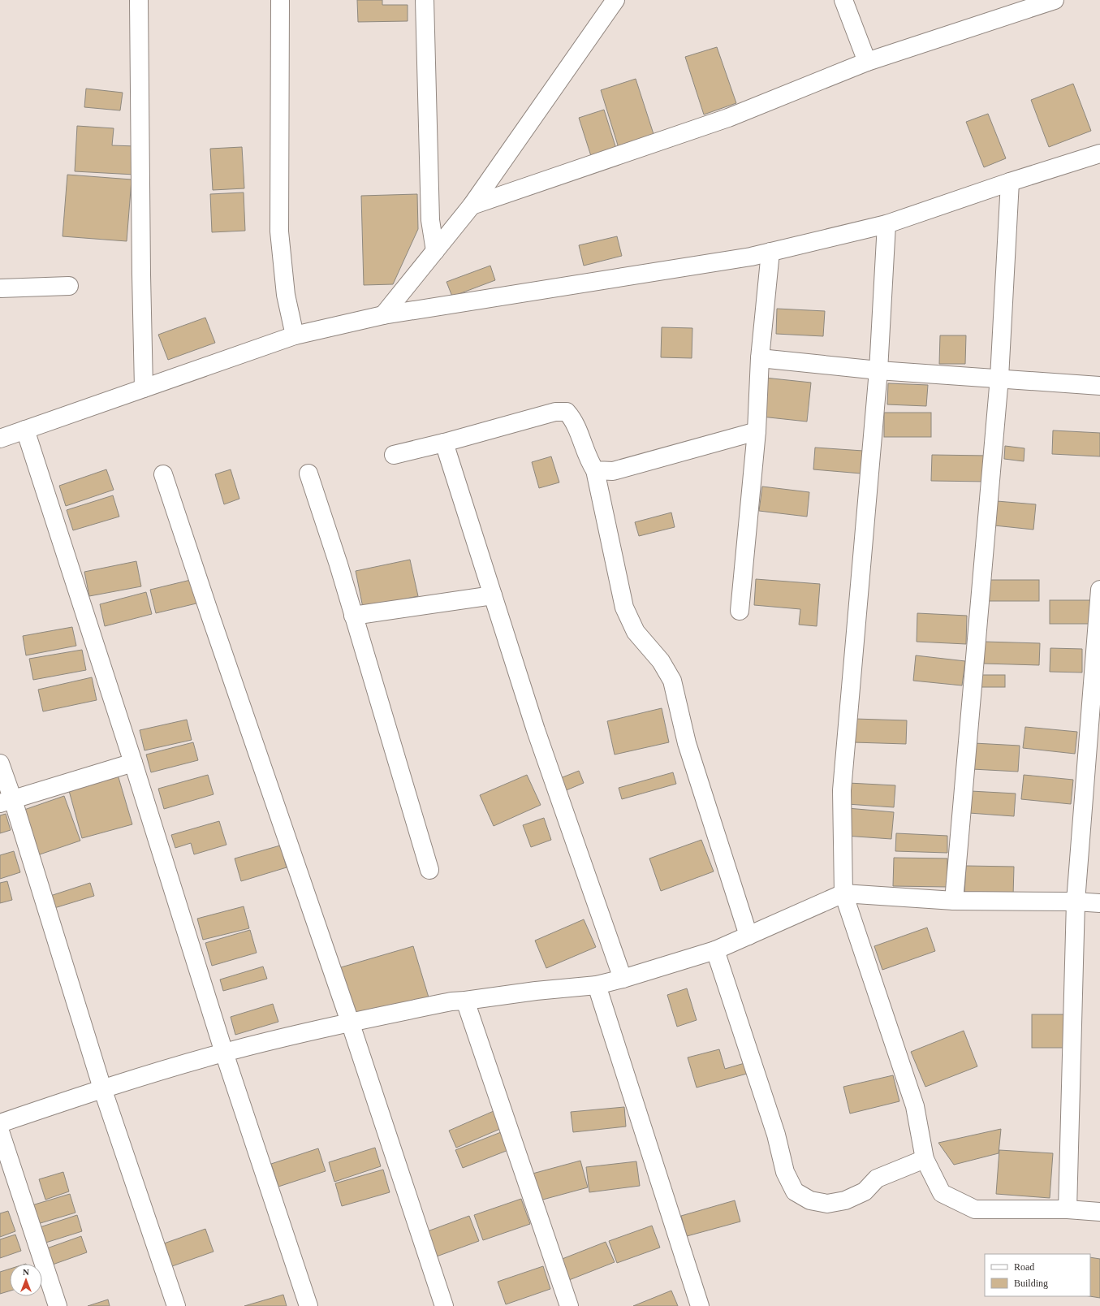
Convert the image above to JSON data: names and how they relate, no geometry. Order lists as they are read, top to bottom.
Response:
{
  "legend": ["Road", "Building"],
  "north": "top"
}
